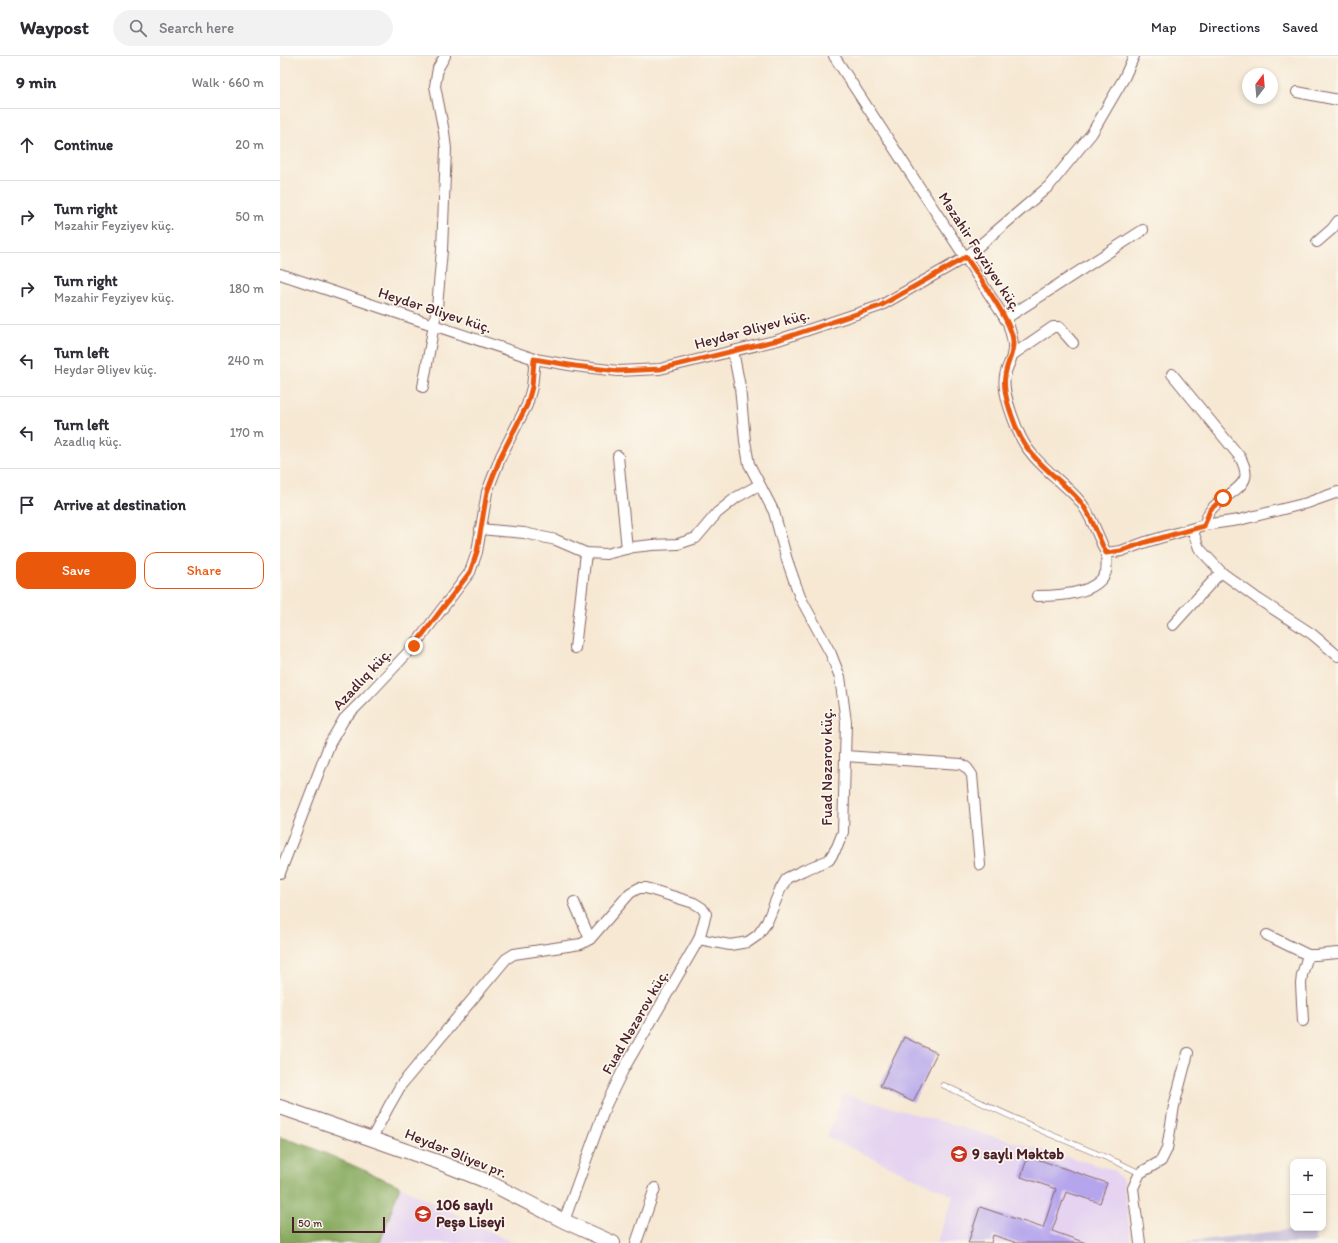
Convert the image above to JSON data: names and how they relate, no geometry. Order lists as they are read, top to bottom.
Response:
{
  "streets": {
    "main road": ["Heydər Əliyev pr."],
    "street": [
      "Məzahir Feyziyev küç.",
      "Heydər Əliyev küç.",
      "Azadlıq küç.",
      "Fuad Nəzərov küç."
    ]
  },
  "crossings": [
    ["Məzahir Feyziyev küç.", "Heydər Əliyev küç."],
    ["Heydər Əliyev küç.", "Azadlıq küç."],
    ["Heydər Əliyev küç.", "Fuad Nəzərov küç."],
    ["Fuad Nəzərov küç.", "Heydər Əliyev pr."]
  ],
  "places": {
    "school or university": ["9 saylı Məktəb", "106 saylı Peşə Liseyi"]
  },
  "scale_bar": "50 m",
  "north": "top",
  "page": {
    "header": "Waypost",
    "search": "Search here",
    "nav": ["Map", "Directions", "Saved"],
    "heading": ["9 min", "Walk · 660 m"],
    "list": [
      ["Continue", "20 m"],
      ["Turn right", "Məzahir Feyziyev küç.", "50 m"],
      ["Turn right", "Məzahir Feyziyev küç.", "180 m"],
      ["Turn left", "Heydər Əliyev küç.", "240 m"],
      ["Turn left", "Azadlıq küç.", "170 m"],
      "Arrive at destination"
    ],
    "buttons": ["Save", "Share"],
    "map_buttons": ["+", "−"],
    "scale": "50 m"
  }
}
